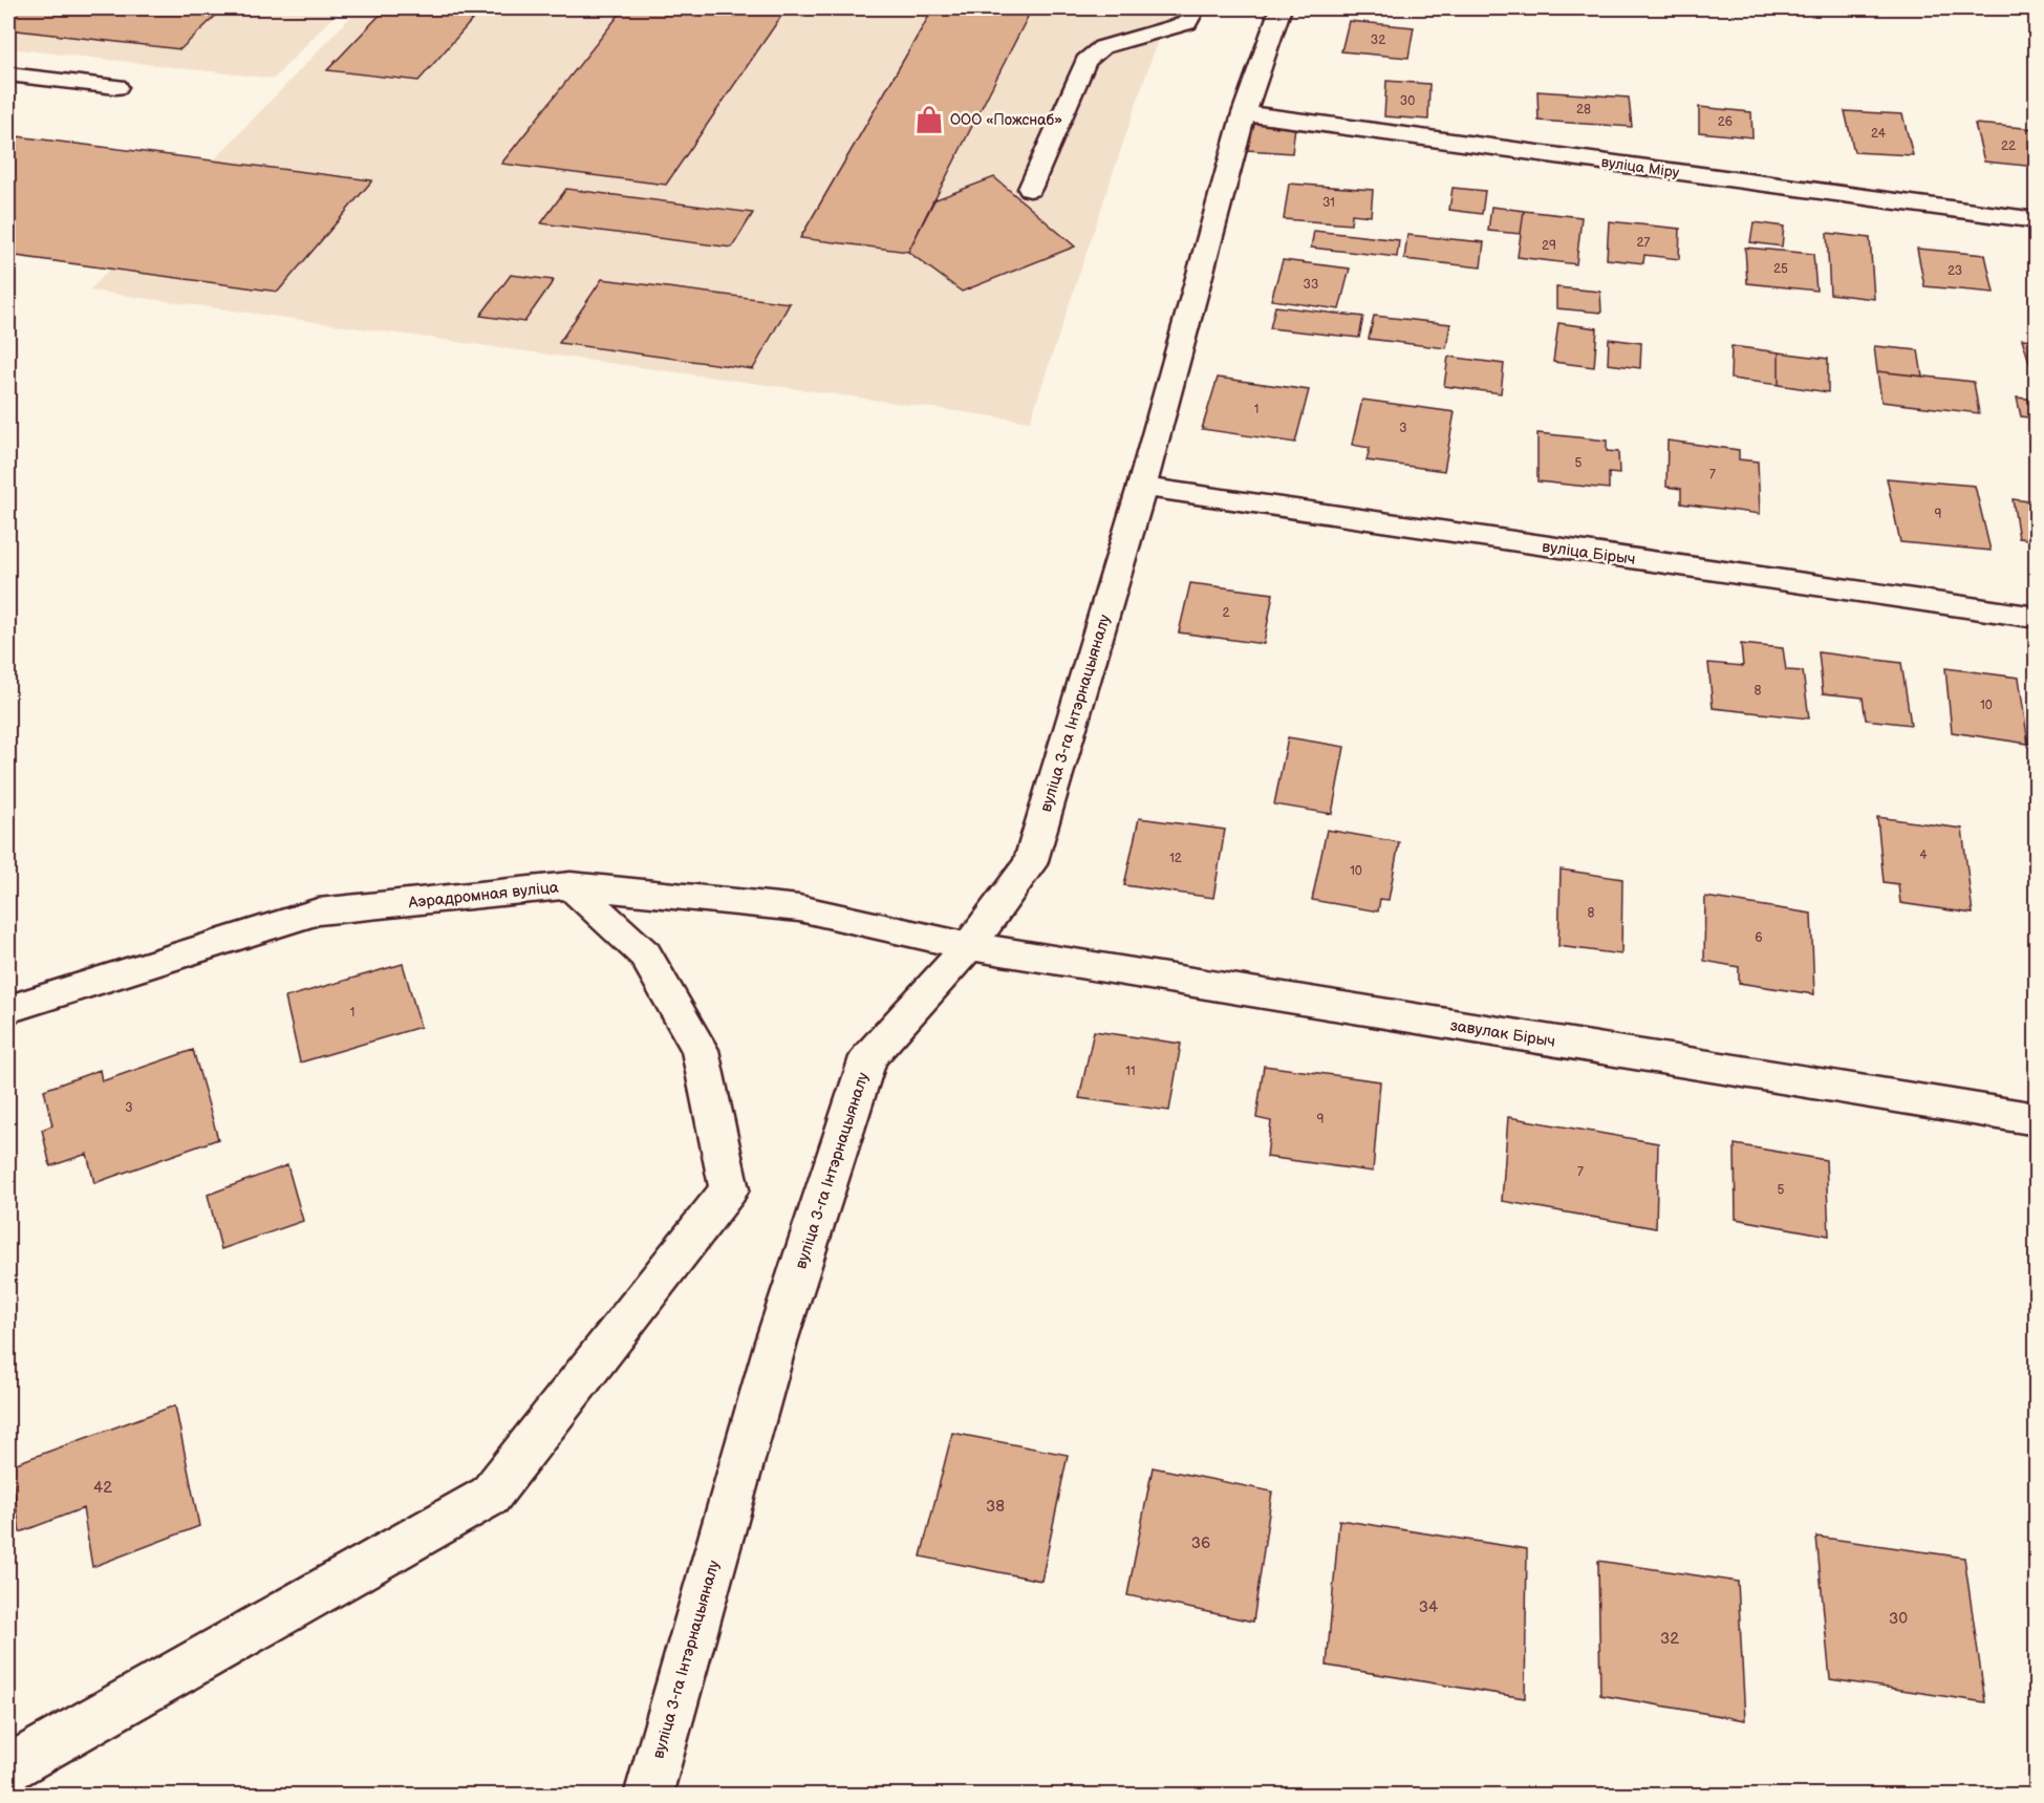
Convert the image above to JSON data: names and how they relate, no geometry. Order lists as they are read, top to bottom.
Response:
{
  "streets": {
    "street": [
      "вуліца Міру",
      "вуліца Бірыч",
      "вуліца 3-га Інтэрнацыяналу",
      "Аэрадромная вуліца",
      "завулак Бірыч"
    ]
  },
  "crossings": [
    ["вуліца Міру", "вуліца 3-га Інтэрнацыяналу"],
    ["вуліца Бірыч", "вуліца 3-га Інтэрнацыяналу"],
    ["вуліца 3-га Інтэрнацыяналу", "Аэрадромная вуліца"],
    ["вуліца 3-га Інтэрнацыяналу", "завулак Бірыч"],
    ["Аэрадромная вуліца", "завулак Бірыч"]
  ],
  "places": {
    "shop": ["ООО «Пожснаб»"]
  },
  "house_numbers": [
    "32",
    "30",
    "28",
    "26",
    "24",
    "22",
    "31",
    "27",
    "29",
    "25",
    "23",
    "33",
    "1",
    "3",
    "5",
    "7",
    "9",
    "2",
    "8",
    "10",
    "4",
    "12",
    "10",
    "8",
    "6",
    "1",
    "11",
    "3",
    "9",
    "7",
    "5",
    "42",
    "38",
    "36",
    "34",
    "30",
    "32"
  ]
}
